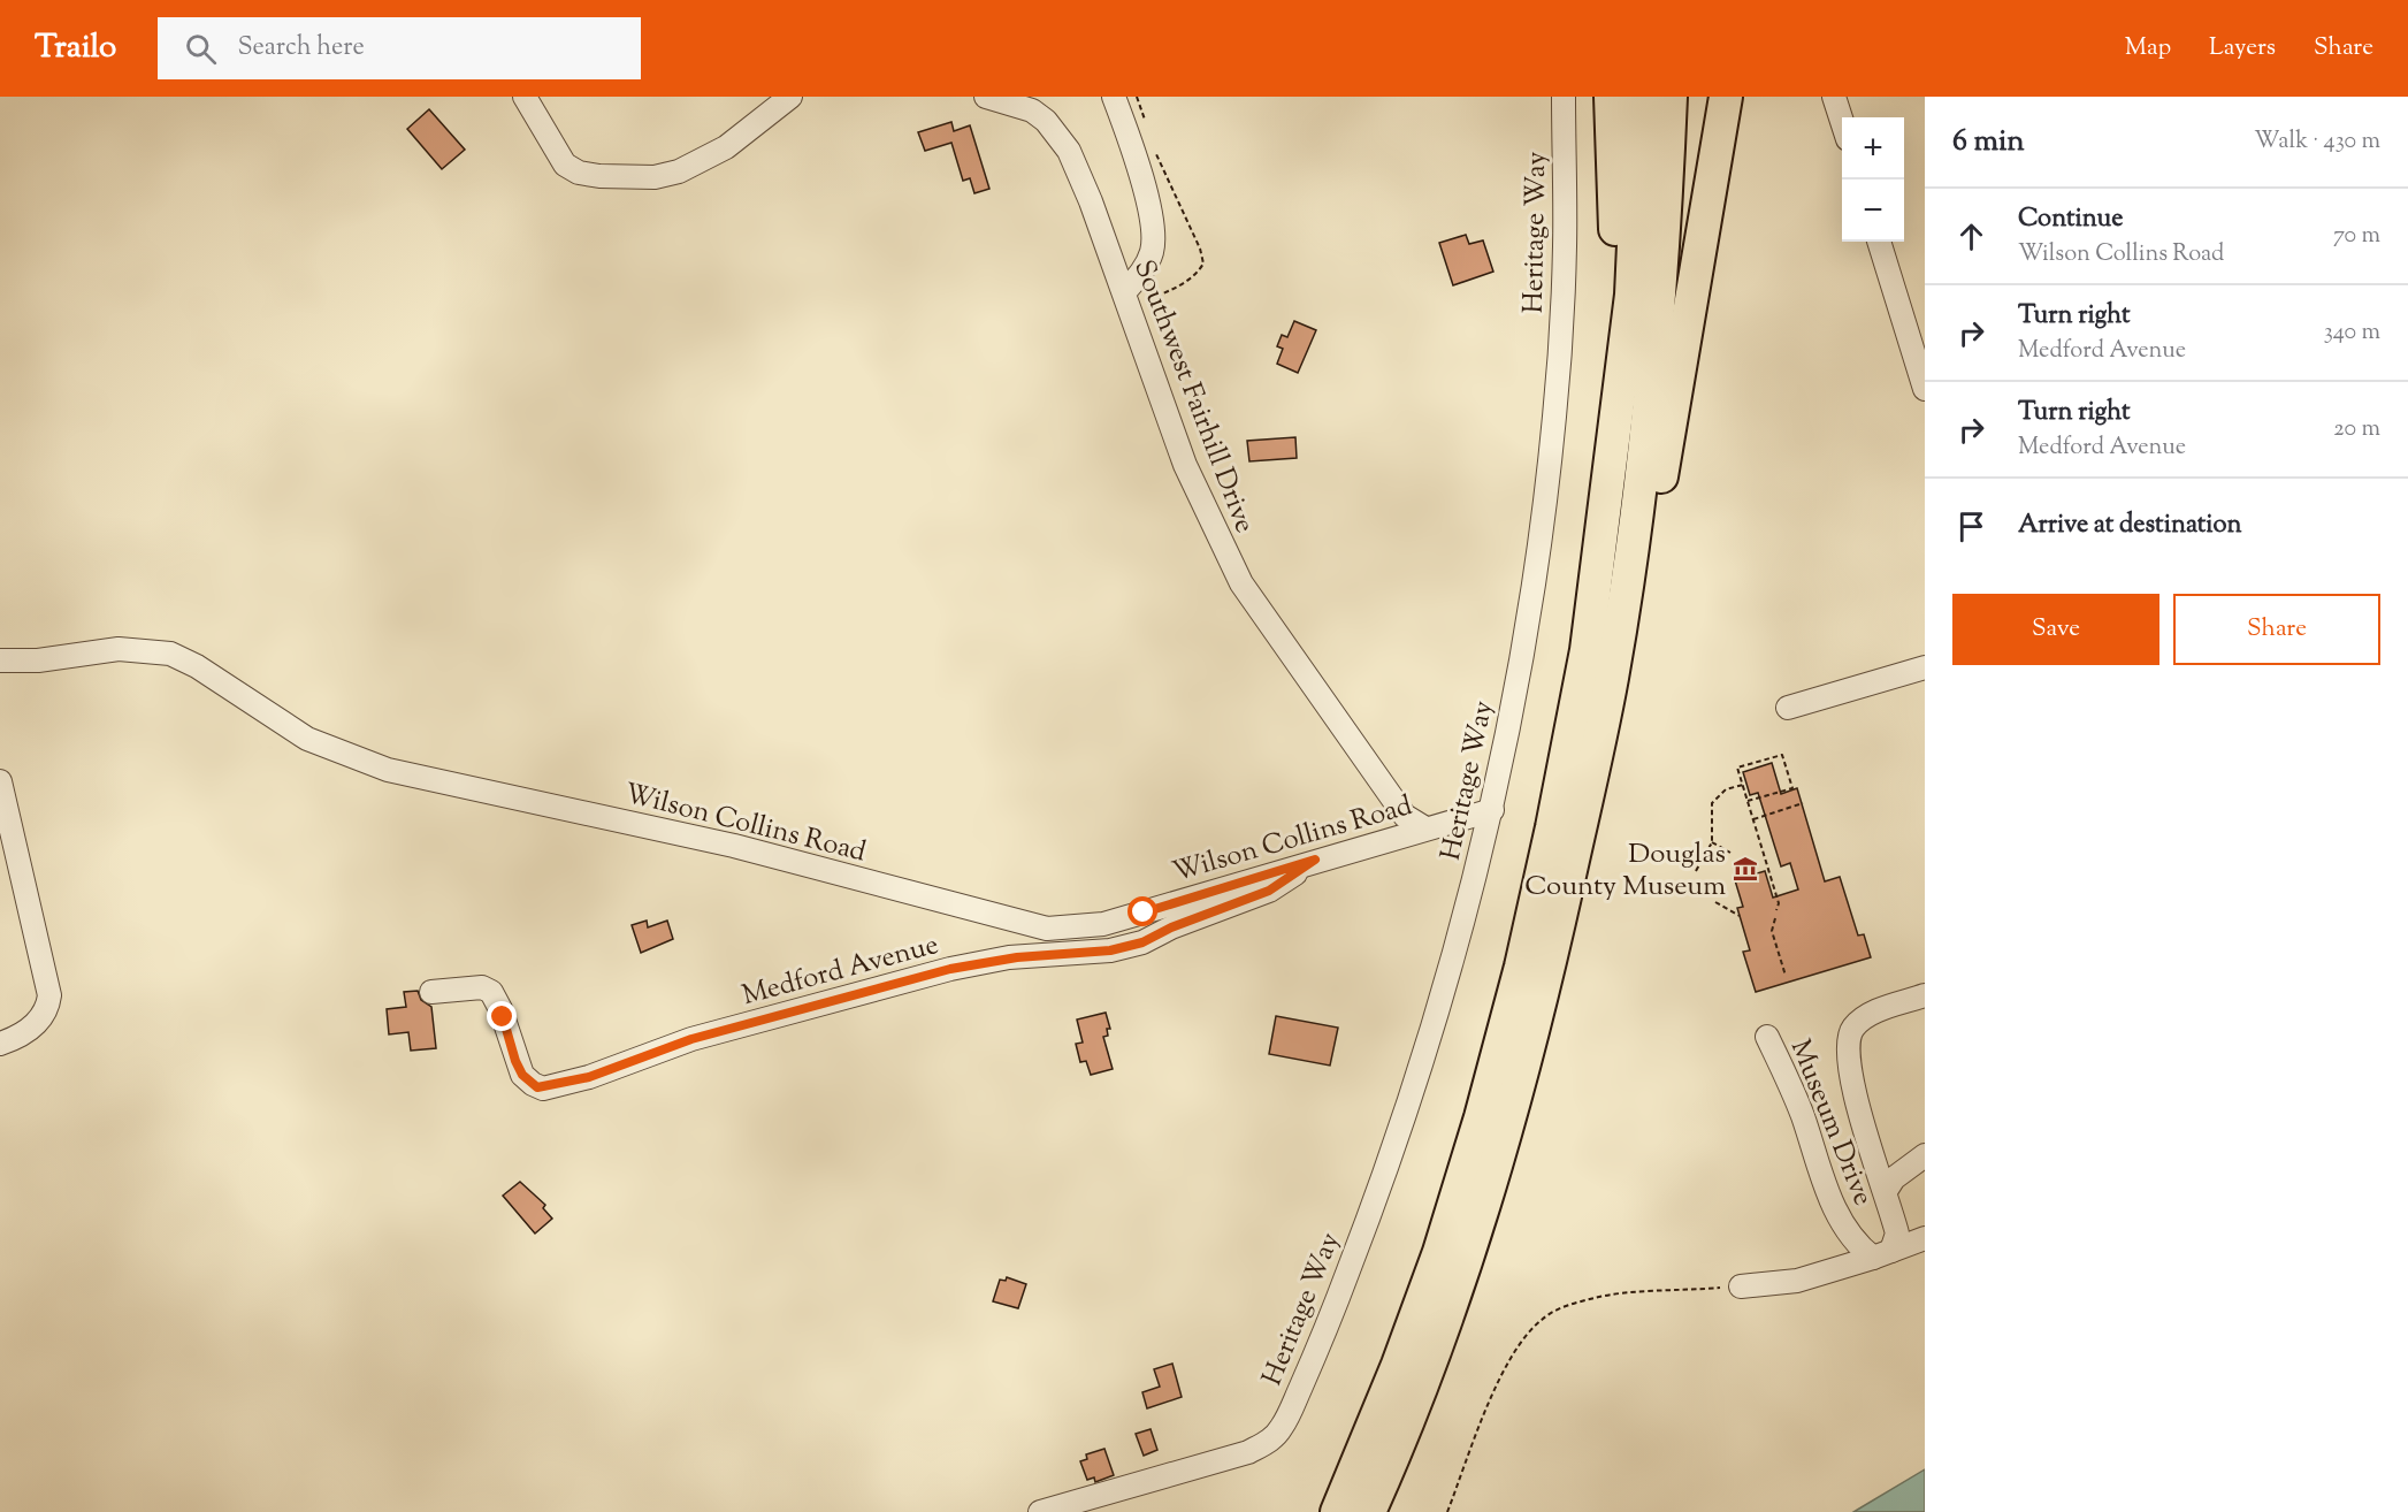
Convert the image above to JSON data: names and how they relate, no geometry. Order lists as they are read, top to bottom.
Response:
{
  "streets": {
    "street": [
      "Heritage Way",
      "Southwest Fairhill Drive",
      "Wilson Collins Road",
      "Medford Avenue",
      "Museum Drive"
    ]
  },
  "crossings": [
    ["Heritage Way", "Wilson Collins Road"],
    ["Southwest Fairhill Drive", "Wilson Collins Road"],
    ["Wilson Collins Road", "Medford Avenue"]
  ],
  "places": {
    "museum": ["Douglas County Museum"]
  },
  "page": {
    "header": "Trailo",
    "search": "Search here",
    "nav": ["Map", "Layers", "Share"],
    "heading": ["6 min", "Walk · 430 m"],
    "map_buttons": ["+", "−"],
    "list": [
      ["Continue", "Wilson Collins Road", "70 m"],
      ["Turn right", "Medford Avenue", "340 m"],
      ["Turn right", "Medford Avenue", "20 m"],
      "Arrive at destination"
    ],
    "buttons": ["Save", "Share"]
  }
}
